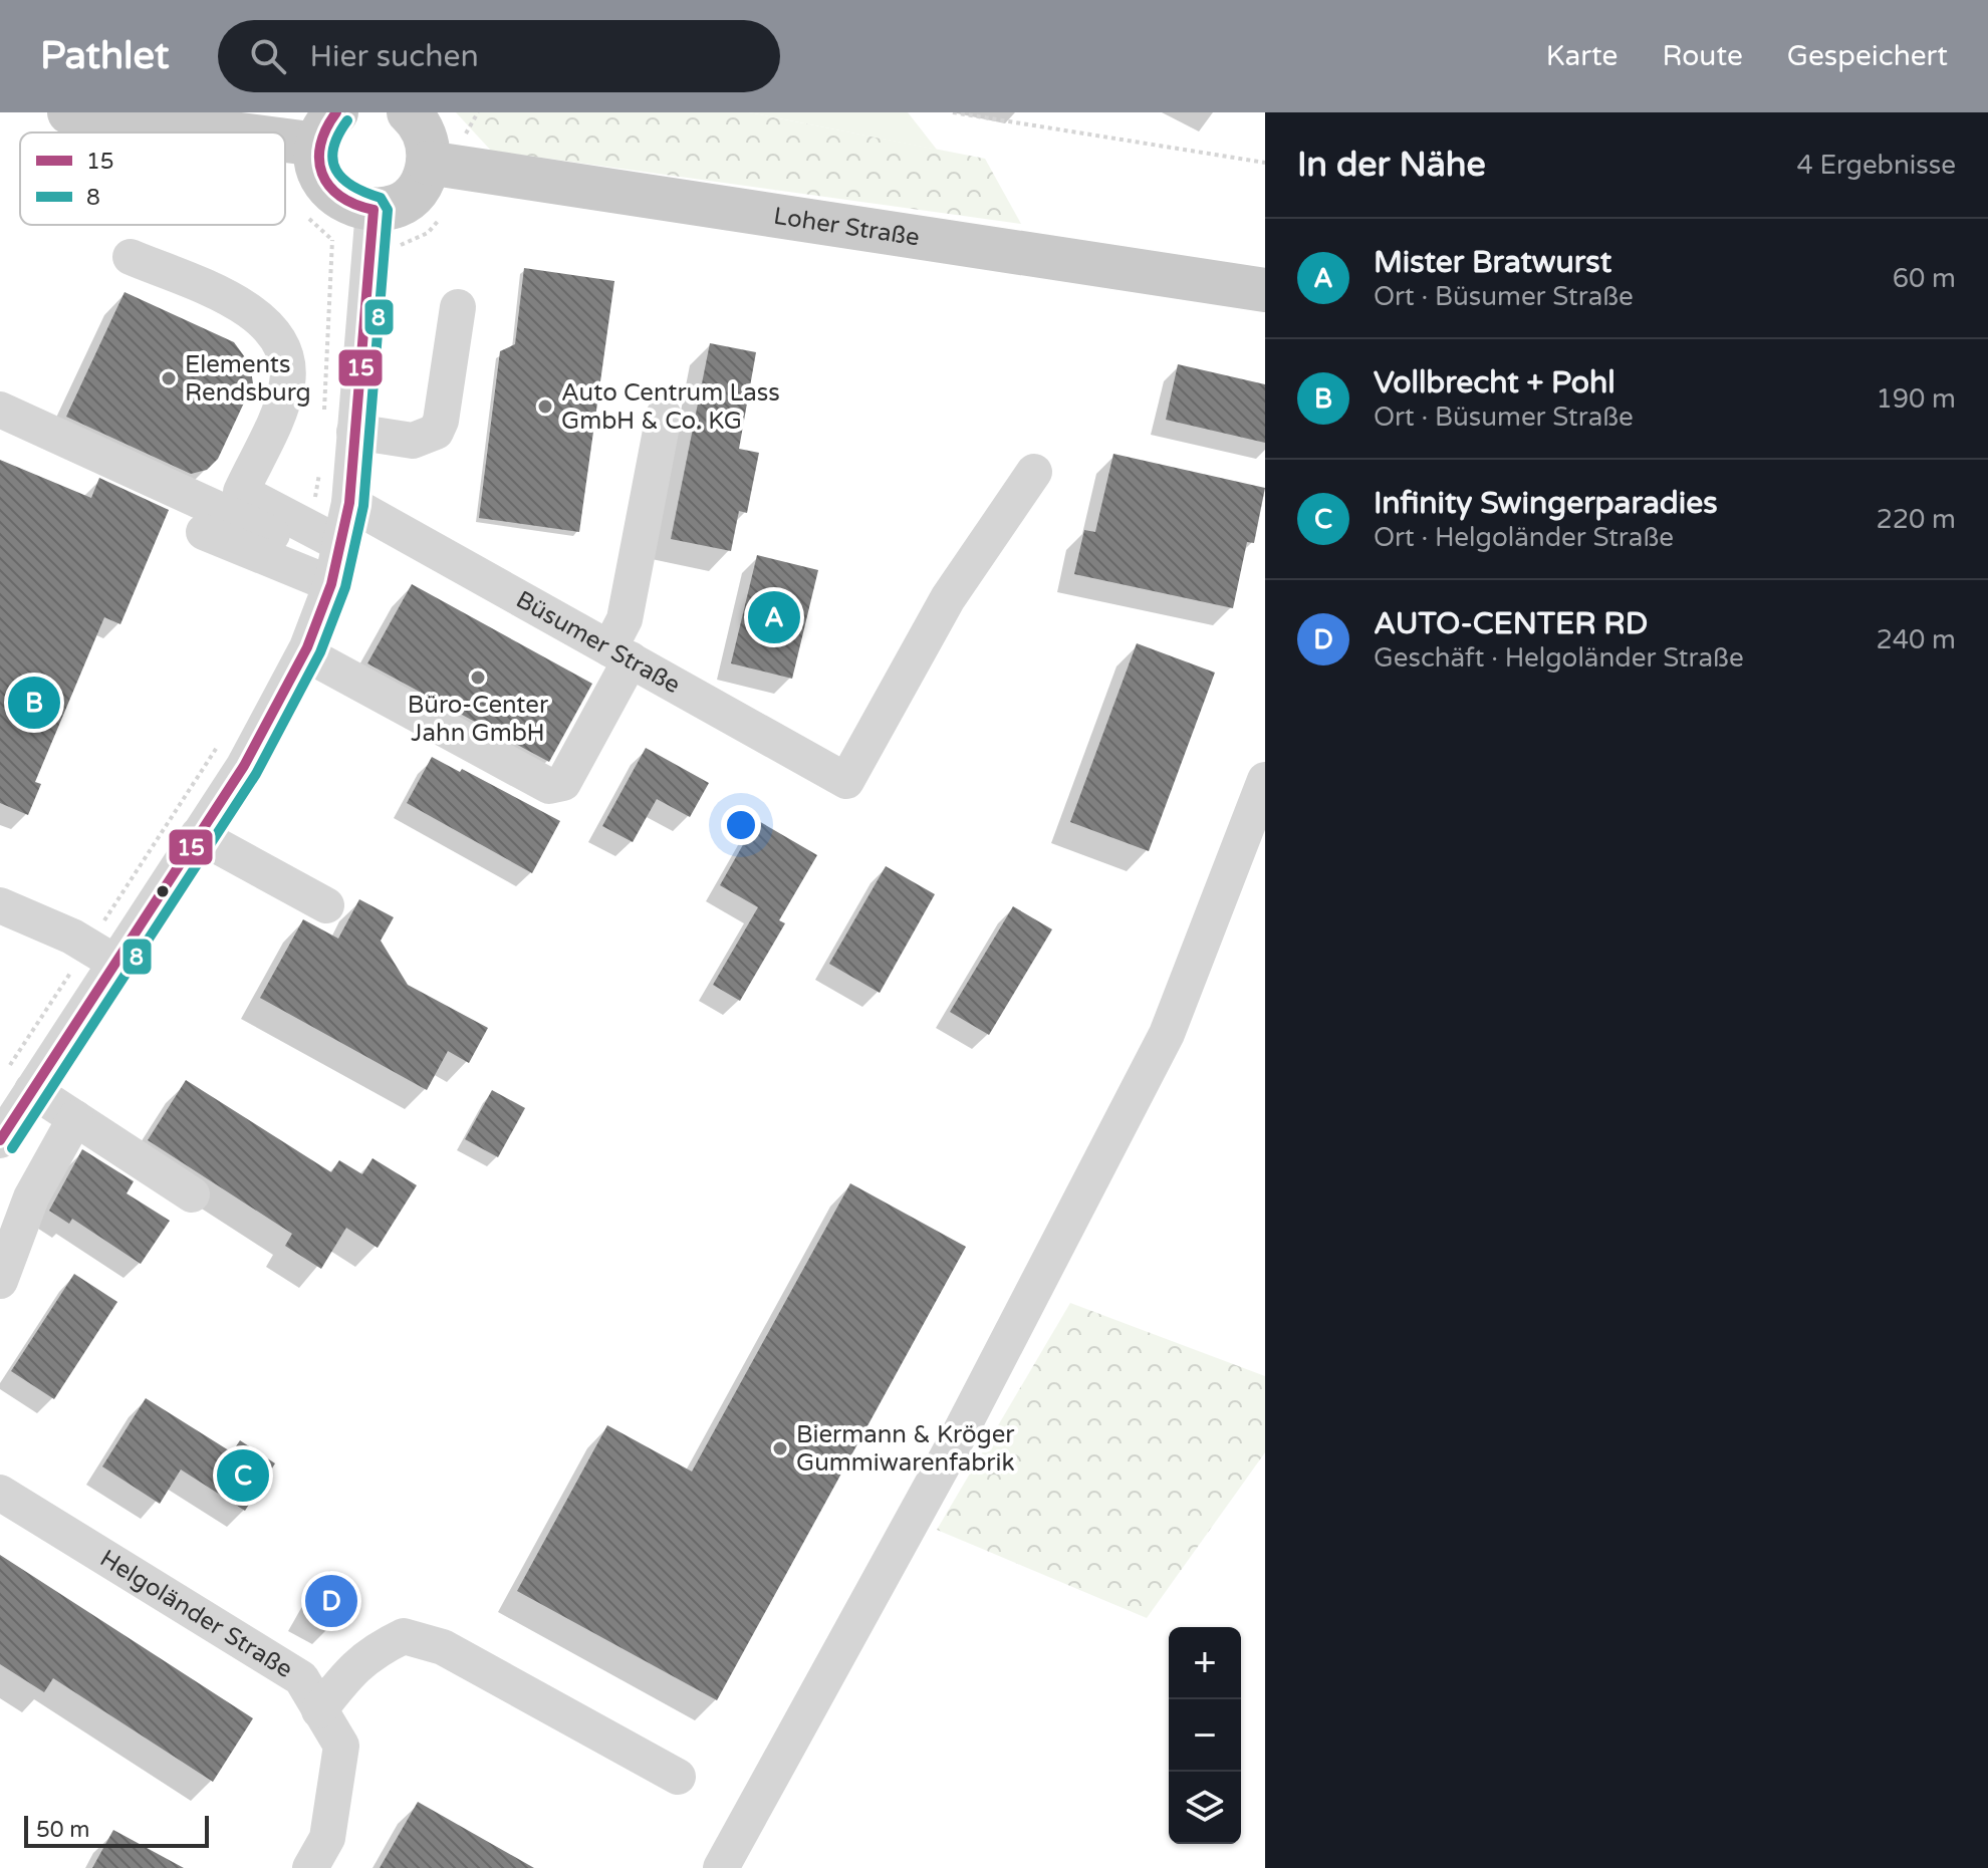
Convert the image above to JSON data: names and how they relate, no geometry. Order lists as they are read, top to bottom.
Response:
{
  "streets": {
    "main road": ["Loher Straße"],
    "street": ["Büsumer Straße", "Helgoländer Straße"]
  },
  "places": [
    "Elements Rendsburg",
    "Auto Centrum Lass GmbH & Co. KG",
    "Büro-Center Jahn GmbH",
    "Biermann & Kröger Gummiwarenfabrik"
  ],
  "lines": ["transit line 15", "transit line 8"],
  "legend": ["15", "8"],
  "scale_bar": "50 m",
  "page": {
    "header": "Pathlet",
    "search": "Hier suchen",
    "nav": ["Karte", "Route", "Gespeichert"],
    "heading": ["In der Nähe", "4 Ergebnisse"],
    "list": [
      {
        "mark": "A",
        "name": "Mister Bratwurst",
        "note": "Ort · Büsumer Straße",
        "value": "60 m"
      },
      {
        "mark": "B",
        "name": "Vollbrecht + Pohl",
        "note": "Ort · Büsumer Straße",
        "value": "190 m"
      },
      {
        "mark": "C",
        "name": "Infinity Swingerparadies",
        "note": "Ort · Helgoländer Straße",
        "value": "220 m"
      },
      {
        "mark": "D",
        "name": "AUTO-CENTER RD",
        "note": "Geschäft · Helgoländer Straße",
        "value": "240 m"
      }
    ],
    "pins": [
      "A",
      "B",
      "C",
      "D"
    ],
    "map_buttons": ["+", "−"],
    "scale": "50 m"
  }
}
